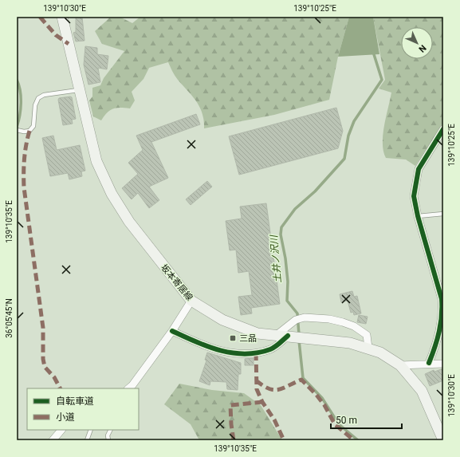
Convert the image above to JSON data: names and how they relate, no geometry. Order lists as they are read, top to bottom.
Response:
{
  "streets": {
    "main road": ["坂本寄居線"]
  },
  "water": ["土井ノ沢川"],
  "places": {
    "transit": ["三品"]
  },
  "legend": ["自転車道", "小道"],
  "scale_bar": "50 m",
  "north": "bottom right",
  "coordinates": [
    "139°10'30\"E",
    "139°10'25\"E",
    "139°10'35\"E",
    "36°05'45\"N"
  ]
}
